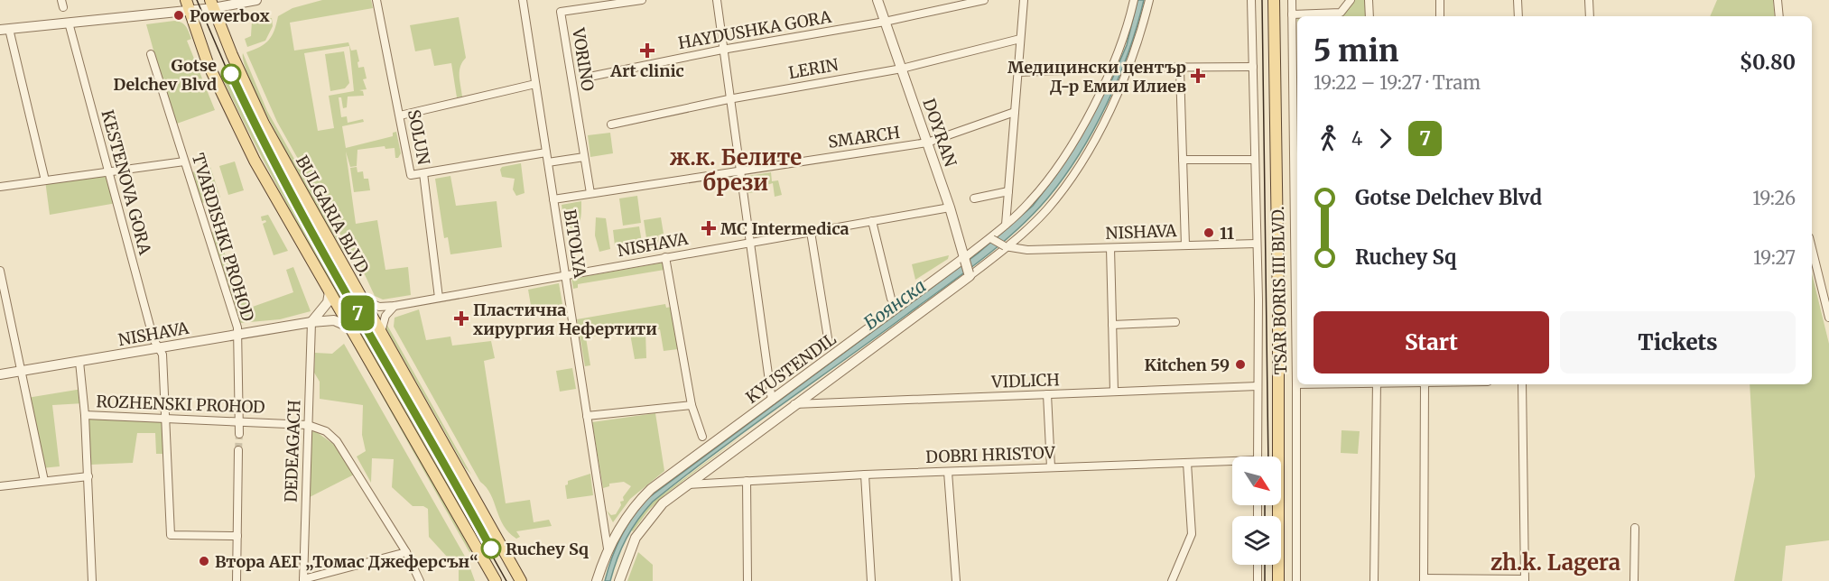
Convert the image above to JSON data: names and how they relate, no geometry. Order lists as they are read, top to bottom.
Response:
{
  "streets": {
    "main road": ["BULGARIA BLVD.", "TSAR BORIS III BLVD."],
    "street": [
      "HAYDUSHKA GORA",
      "VORINO",
      "LERIN",
      "DOYRAN",
      "SOLUN",
      "SMARCH",
      "KESTENOVA GORA",
      "NISHAVA",
      "TVARDISHKI PROHOD",
      "BITOLYA",
      "KYUSTENDIL",
      "VIDLICH",
      "ROZHENSKI PROHOD",
      "DEDEAGACH",
      "DOBRI HRISTOV"
    ]
  },
  "crossings": [
    ["HAYDUSHKA GORA", "DOYRAN"],
    ["LERIN", "DOYRAN"],
    ["DOYRAN", "SMARCH"],
    ["DOYRAN", "NISHAVA"],
    ["DOYRAN", "KYUSTENDIL"],
    ["SOLUN", "NISHAVA"],
    ["SMARCH", "BITOLYA"],
    ["KESTENOVA GORA", "NISHAVA"],
    ["KESTENOVA GORA", "ROZHENSKI PROHOD"],
    ["BULGARIA BLVD.", "NISHAVA"],
    ["NISHAVA", "TVARDISHKI PROHOD"],
    ["NISHAVA", "BITOLYA"],
    ["NISHAVA", "TSAR BORIS III BLVD."],
    ["NISHAVA", "KYUSTENDIL"],
    ["NISHAVA", "DEDEAGACH"],
    ["TVARDISHKI PROHOD", "ROZHENSKI PROHOD"],
    ["BITOLYA", "KYUSTENDIL"],
    ["TSAR BORIS III BLVD.", "VIDLICH"],
    ["KYUSTENDIL", "VIDLICH"],
    ["KYUSTENDIL", "DOBRI HRISTOV"],
    ["ROZHENSKI PROHOD", "DEDEAGACH"]
  ],
  "districts": ["ж.к. Белите брези", "zh.k. Lagera"],
  "water": ["Боянска"],
  "places": {
    "other": [
      "Powerbox",
      "Gotse Delchev Blvd",
      "11",
      "Kitchen 59",
      "Ruchey Sq",
      "Втора АЕГ „Томас Джеферсън“"
    ],
    "health": [
      "Art clinic",
      "Медицински център Д-р Емил Илиев",
      "MC Intermedica",
      "Пластична хирургия Нефертити"
    ]
  },
  "lines": ["tram line 7"],
  "north": "bottom right",
  "page": {
    "on_map": "7",
    "heading": ["5 min", "19:22 – 19:27 · Tram", "$0.80"],
    "legs": ["4", "7"],
    "list": [
      {
        "name": "Gotse Delchev Blvd",
        "value": "19:26"
      },
      {
        "name": "Ruchey Sq",
        "value": "19:27"
      }
    ],
    "buttons": ["Start", "Tickets"]
  }
}
